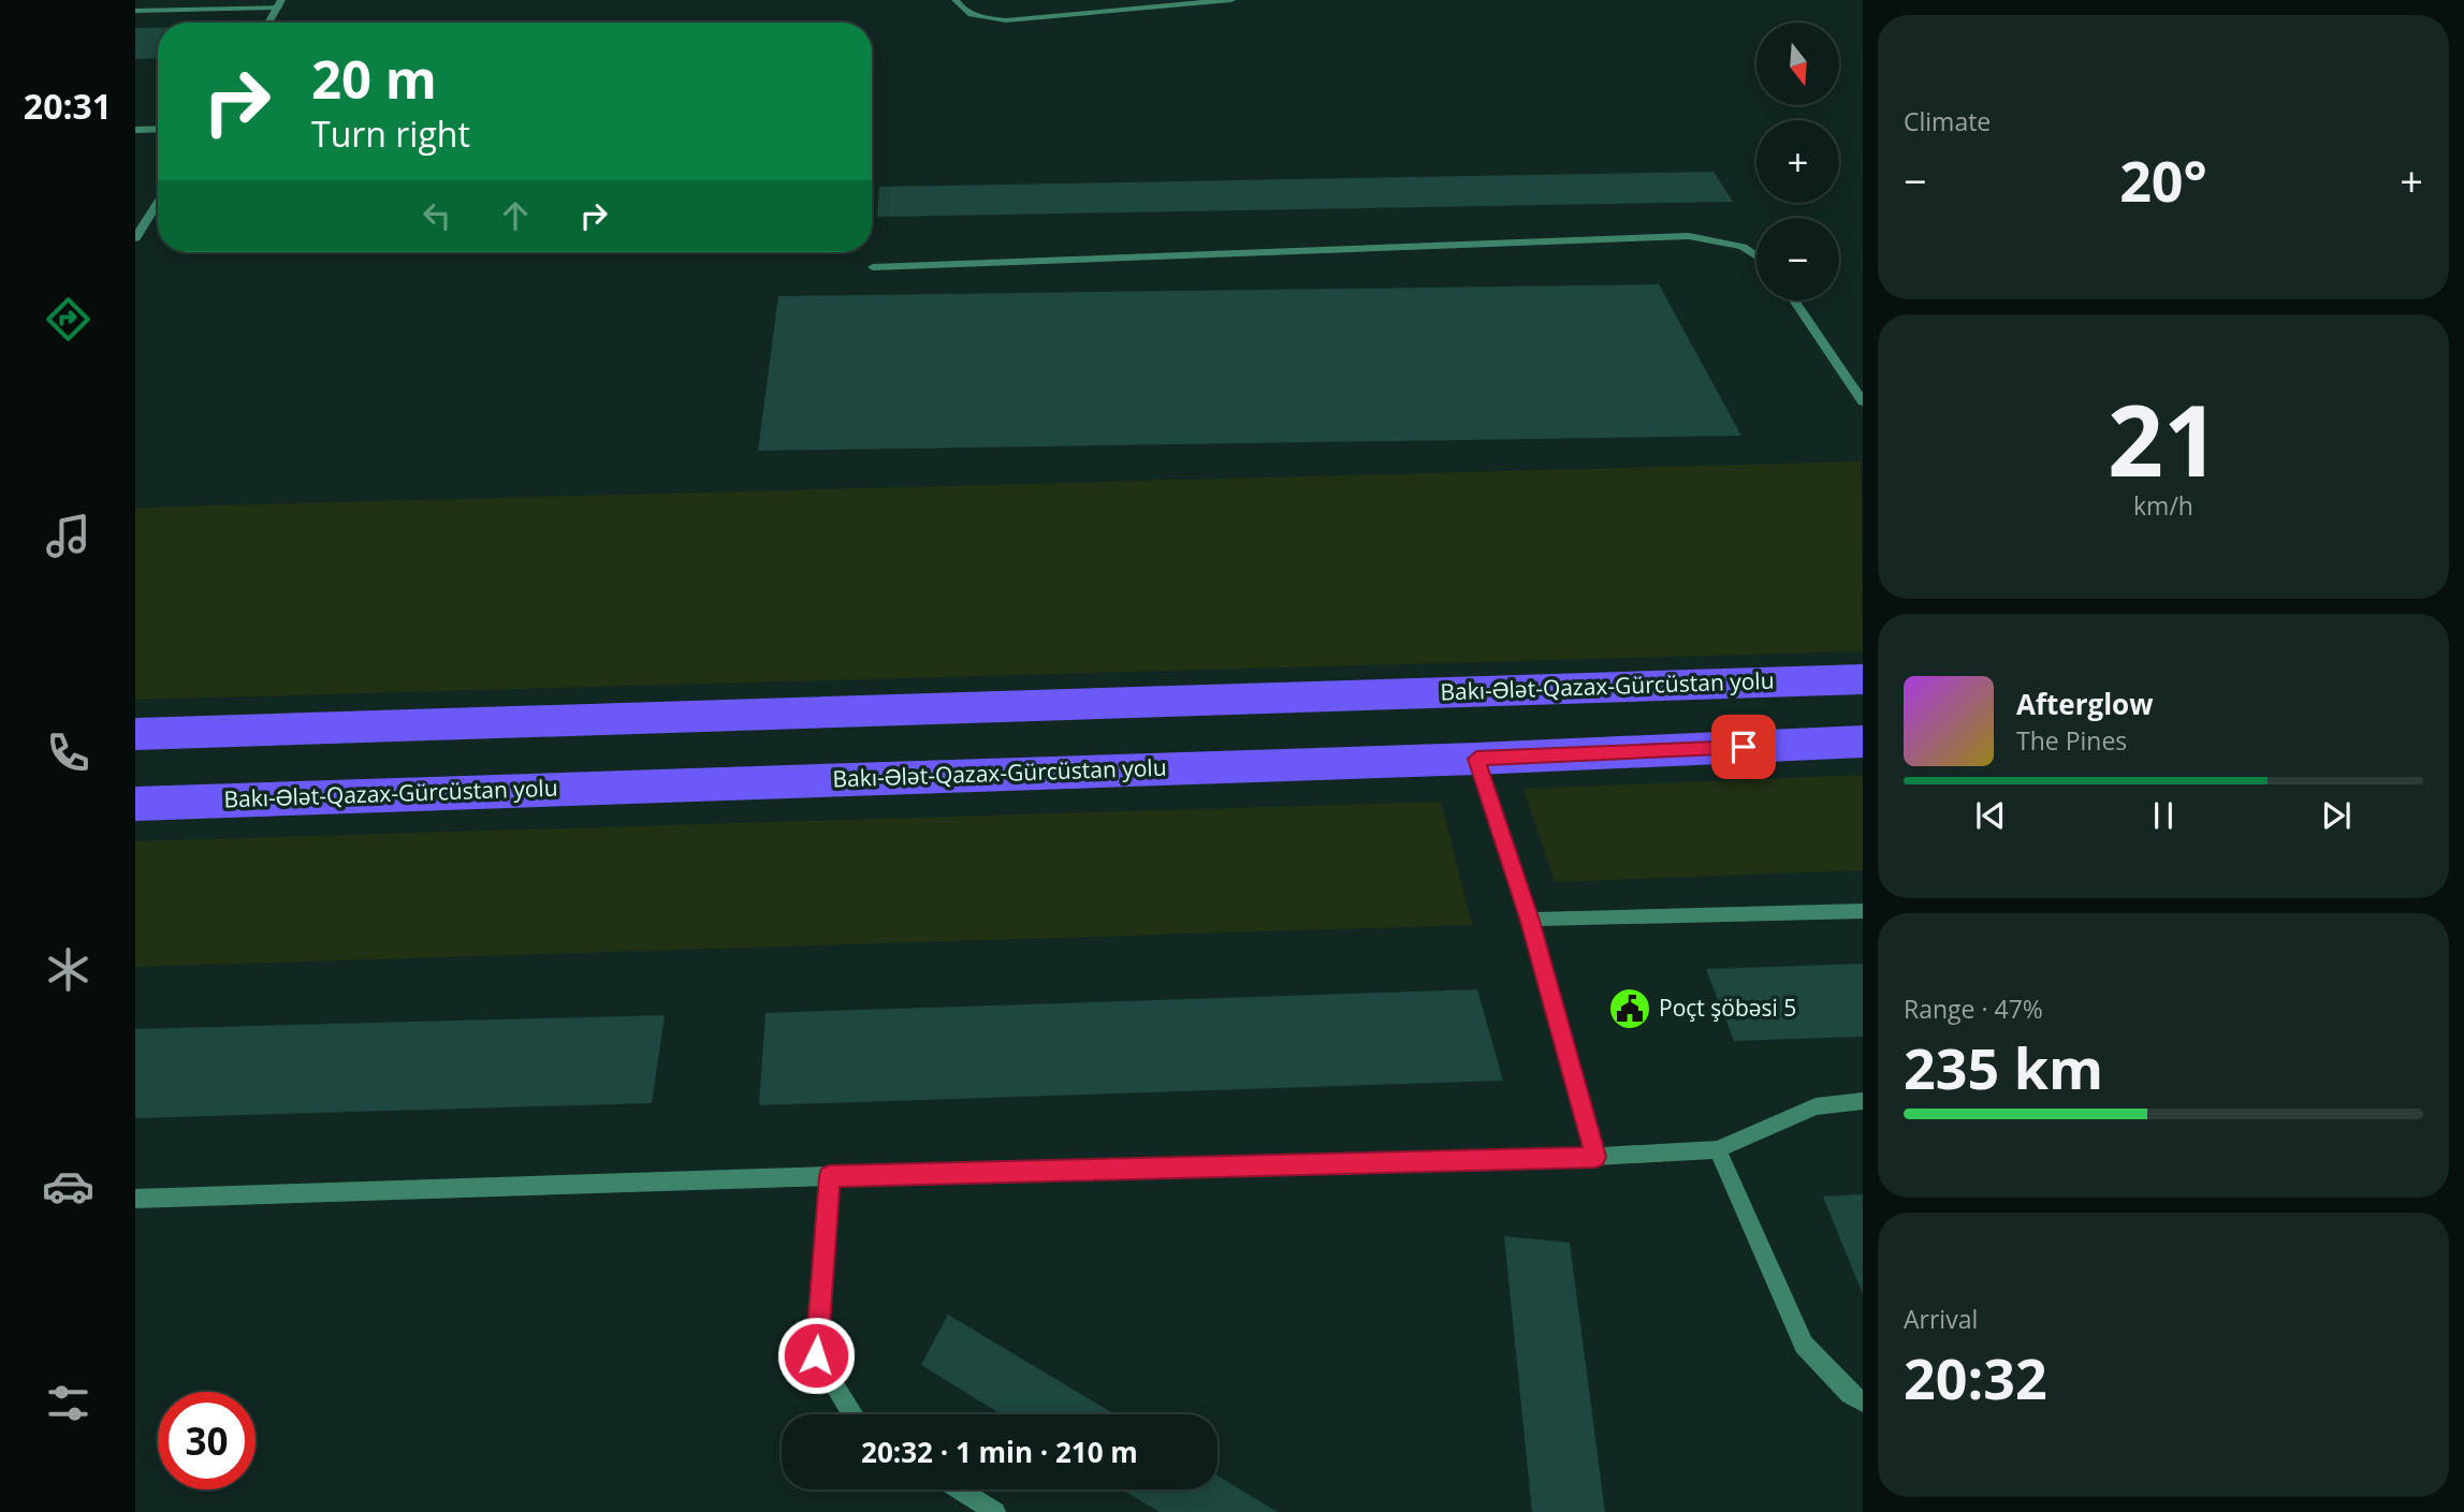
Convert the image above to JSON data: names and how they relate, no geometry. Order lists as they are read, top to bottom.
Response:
{
  "streets": {
    "highway": ["Bakı-Ələt-Qazax-Gürcüstan yolu"]
  },
  "places": {
    "public building": ["Poçt şöbəsi 5"]
  },
  "north": "bottom",
  "page": {
    "tabs": "20:31",
    "tile": [
      "Climate",
      ["21", "km/h"],
      ["Range · 47%", "235 km"],
      ["Arrival", "20:32"]
    ],
    "map_buttons": ["+", "−"],
    "turn": ["20 m", "Turn right"],
    "heat": ["−", "20°", "+"],
    "song": ["Afterglow", "The Pines"],
    "limit": "30",
    "trip": "20:32 · 1 min · 210 m"
  }
}
